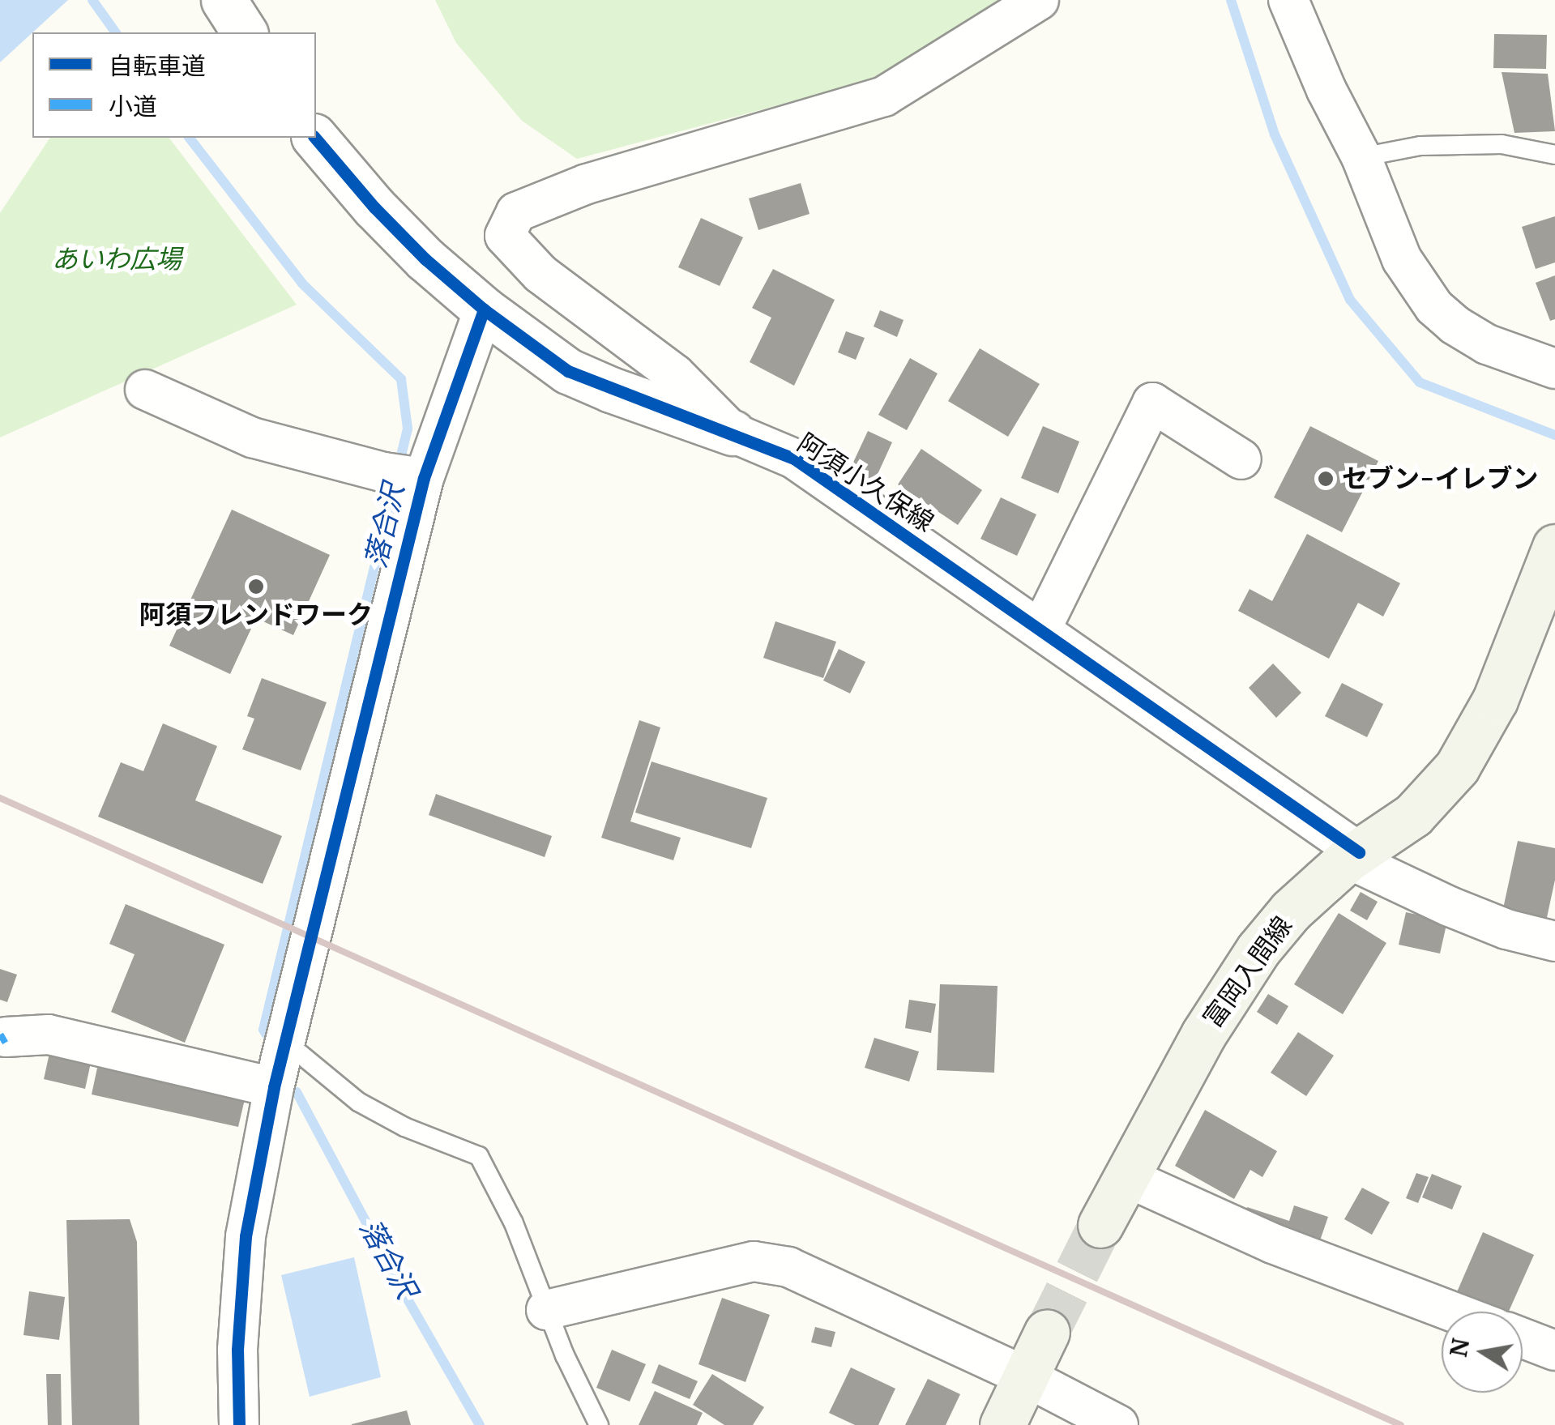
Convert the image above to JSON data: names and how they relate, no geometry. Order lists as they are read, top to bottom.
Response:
{
  "streets": {
    "main road": ["富岡入間線"],
    "street": ["阿須小久保線"]
  },
  "crossings": [
    ["阿須小久保線", "富岡入間線"]
  ],
  "water": ["落合沢"],
  "parks": ["あいわ広場"],
  "places": ["セブン-イレブン", "阿須フレンドワーク"],
  "legend": ["自転車道", "小道"],
  "north": "left"
}
